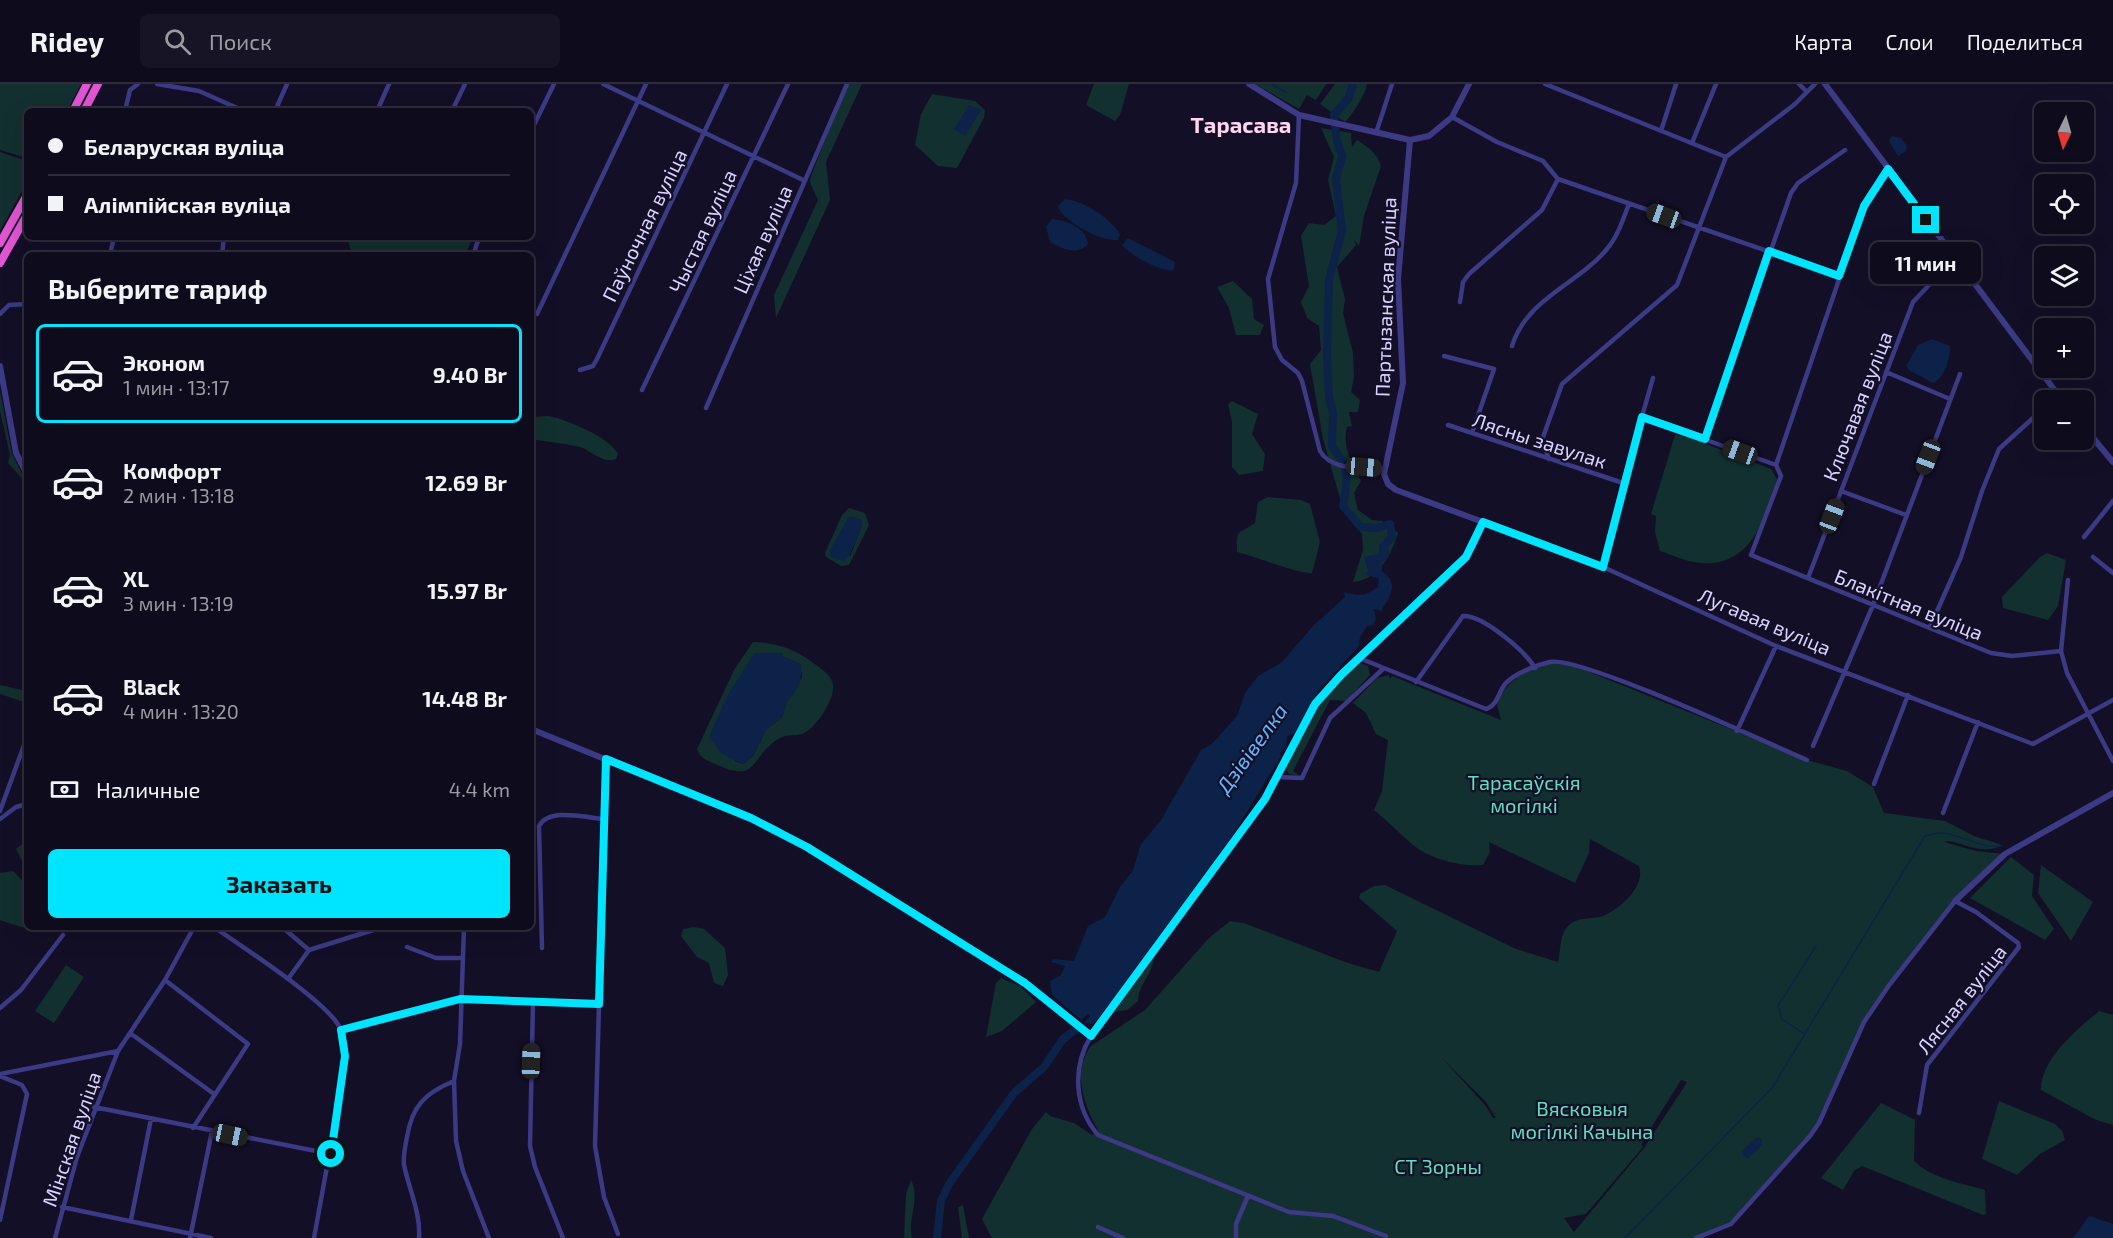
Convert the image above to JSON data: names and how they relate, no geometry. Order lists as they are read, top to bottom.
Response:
{
  "streets": {
    "street": [
      "Паўночная вуліца",
      "Чыстая вуліца",
      "Ціхая вуліца",
      "Партызанская вуліца",
      "Ключавая вуліца",
      "Лясны завулак",
      "Блакітная вуліца",
      "Лугавая вуліца",
      "Лясная вуліца",
      "Мінская вуліца"
    ]
  },
  "crossings": [
    ["Партызанская вуліца", "Лугавая вуліца"],
    ["Ключавая вуліца", "Блакітная вуліца"]
  ],
  "districts": ["Тарасава"],
  "water": ["Дзівівелка"],
  "parks": ["Тарасаўскія могілкі", "Вясковыя могілкі Качына", "СТ Зорны"],
  "north": "bottom",
  "page": {
    "header": "Ridey",
    "search": "Поиск",
    "nav": ["Карта", "Слои", "Поделиться"],
    "map_buttons": ["+", "−"],
    "banner": ["Беларуская вуліца", "Алімпійская вуліца"],
    "bubble": "11 мин",
    "heading": "Выберите тариф",
    "list": [
      {
        "name": "Эконом",
        "note": "1 мин · 13:17",
        "value": "9.40 Br"
      },
      {
        "name": "Комфорт",
        "note": "2 мин · 13:18",
        "value": "12.69 Br"
      },
      {
        "name": "XL",
        "note": "3 мин · 13:19",
        "value": "15.97 Br"
      },
      {
        "name": "Black",
        "note": "4 мин · 13:20",
        "value": "14.48 Br"
      }
    ],
    "pay": ["Наличные", "4.4 km"],
    "buttons": "Заказать"
  }
}
